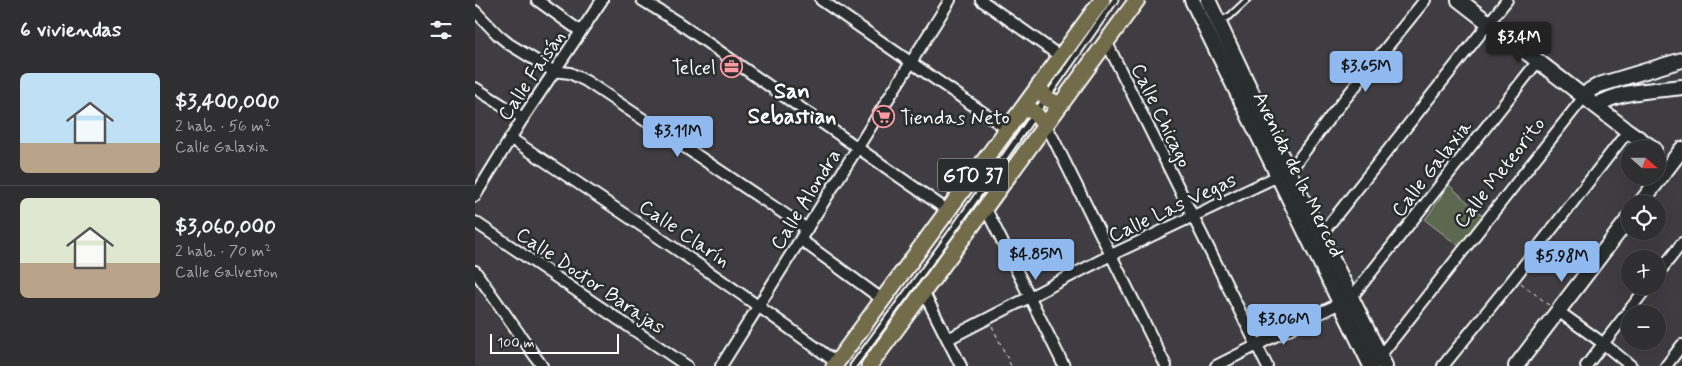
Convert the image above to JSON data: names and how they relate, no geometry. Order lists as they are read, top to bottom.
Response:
{
  "streets": {
    "main road": ["GTO 37"],
    "street": [
      "Calle Faisán",
      "Calle Chicago",
      "Calle Galaxia",
      "Calle Meteorito",
      "Avenida de la Merced",
      "Calle Alondra",
      "Calle Las Vegas",
      "Calle Clarín",
      "Calle Doctor Barajas"
    ]
  },
  "crossings": [
    ["Calle Faisán", "Calle Clarín"],
    ["Calle Chicago", "GTO 37"],
    ["Calle Chicago", "Calle Las Vegas"],
    ["Calle Galaxia", "Avenida de la Merced"],
    ["Calle Meteorito", "Avenida de la Merced"],
    ["Avenida de la Merced", "Calle Las Vegas"],
    ["GTO 37", "Calle Clarín"],
    ["Calle Alondra", "Calle Clarín"]
  ],
  "districts": ["San Sebastian"],
  "places": {
    "office": ["Telcel"],
    "supermarket": ["Tiendas Neto"]
  },
  "scale_bar": "100 m",
  "north": "right",
  "page": {
    "heading": "6 viviendas",
    "price": [
      "$3.4M",
      "$3.65M",
      "$3.11M",
      "$4.85M",
      "$5.98M",
      "$3.06M"
    ],
    "list": [
      {
        "name": "$3,400,000",
        "note": "2 hab. · 56 m² · Calle Galaxia"
      },
      {
        "name": "$3,060,000",
        "note": "2 hab. · 70 m² · Calle Galveston"
      }
    ],
    "map_buttons": ["+", "−"],
    "scale": "100 m"
  }
}
